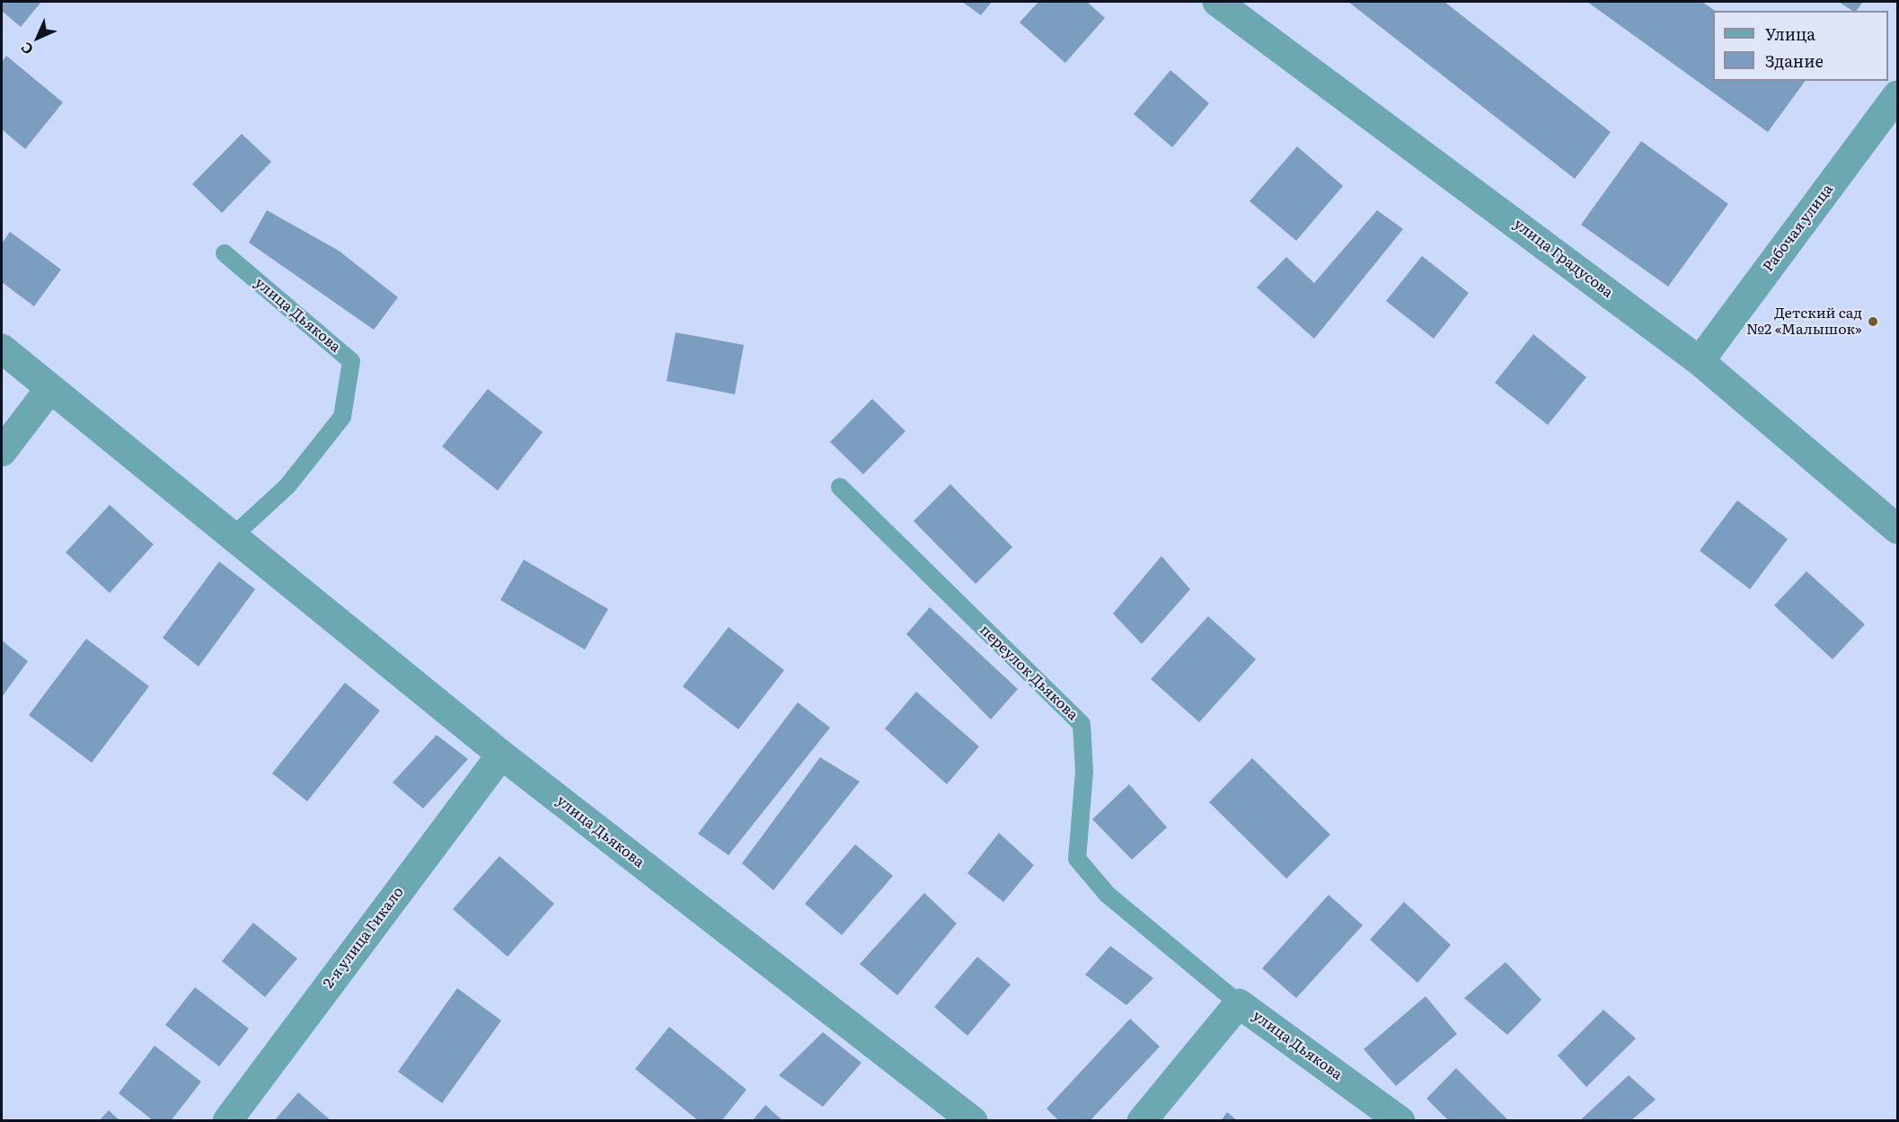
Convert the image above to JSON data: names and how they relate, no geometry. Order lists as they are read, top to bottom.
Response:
{
  "streets": {
    "street": [
      "Рабочая улица",
      "улица Градусова",
      "улица Дьякова",
      "2-я улица Гикало"
    ],
    "lane": ["переулок Дьякова"]
  },
  "crossings": [
    ["Рабочая улица", "улица Градусова"],
    ["улица Дьякова", "переулок Дьякова"],
    ["улица Дьякова", "2-я улица Гикало"]
  ],
  "places": ["Детский сад №2 «Малышок»"],
  "legend": ["Улица", "Здание"],
  "north": "bottom left"
}
